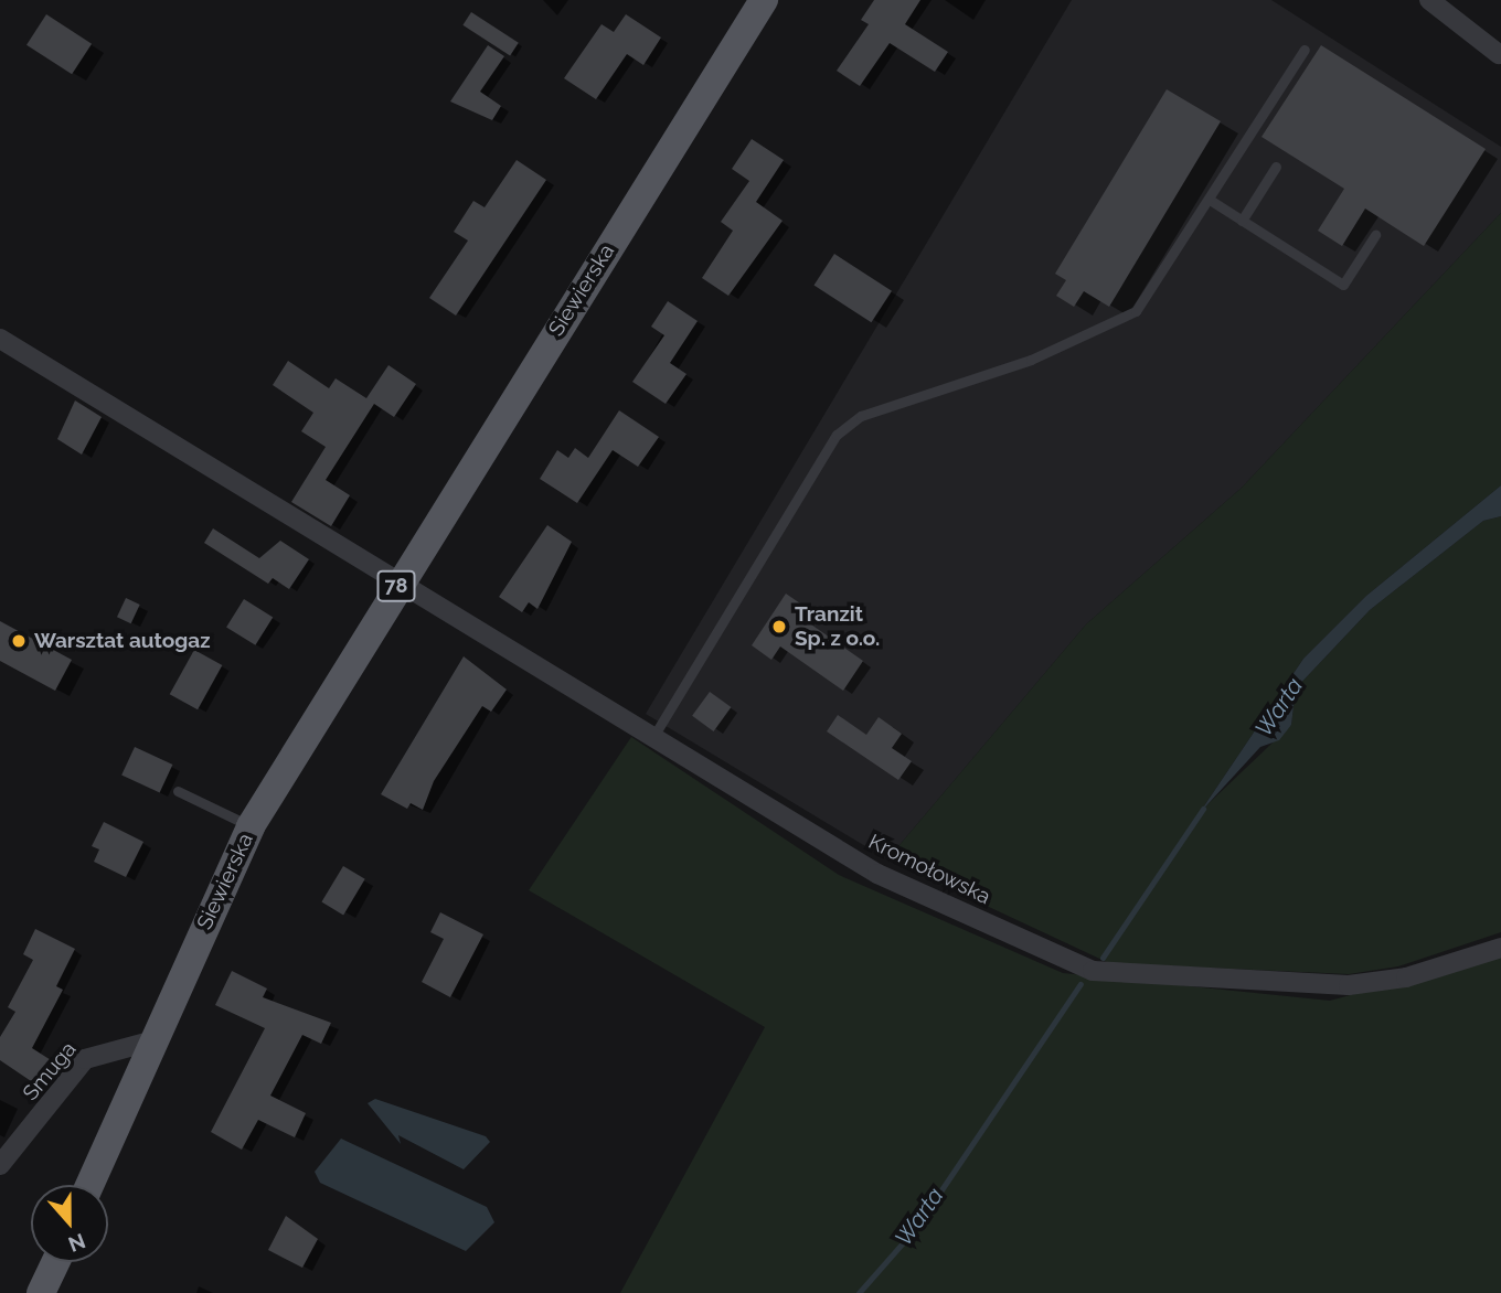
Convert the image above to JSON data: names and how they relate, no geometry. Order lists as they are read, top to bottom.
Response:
{
  "streets": {
    "main road": ["Siewierska", "78"],
    "street": ["Kromołowska", "Smuga"]
  },
  "crossings": [
    ["Siewierska", "Kromołowska"],
    ["Siewierska", "Smuga"]
  ],
  "water": ["Warta"],
  "places": ["Tranzit Sp. z o.o.", "Warsztat autogaz"],
  "north": "bottom"
}
